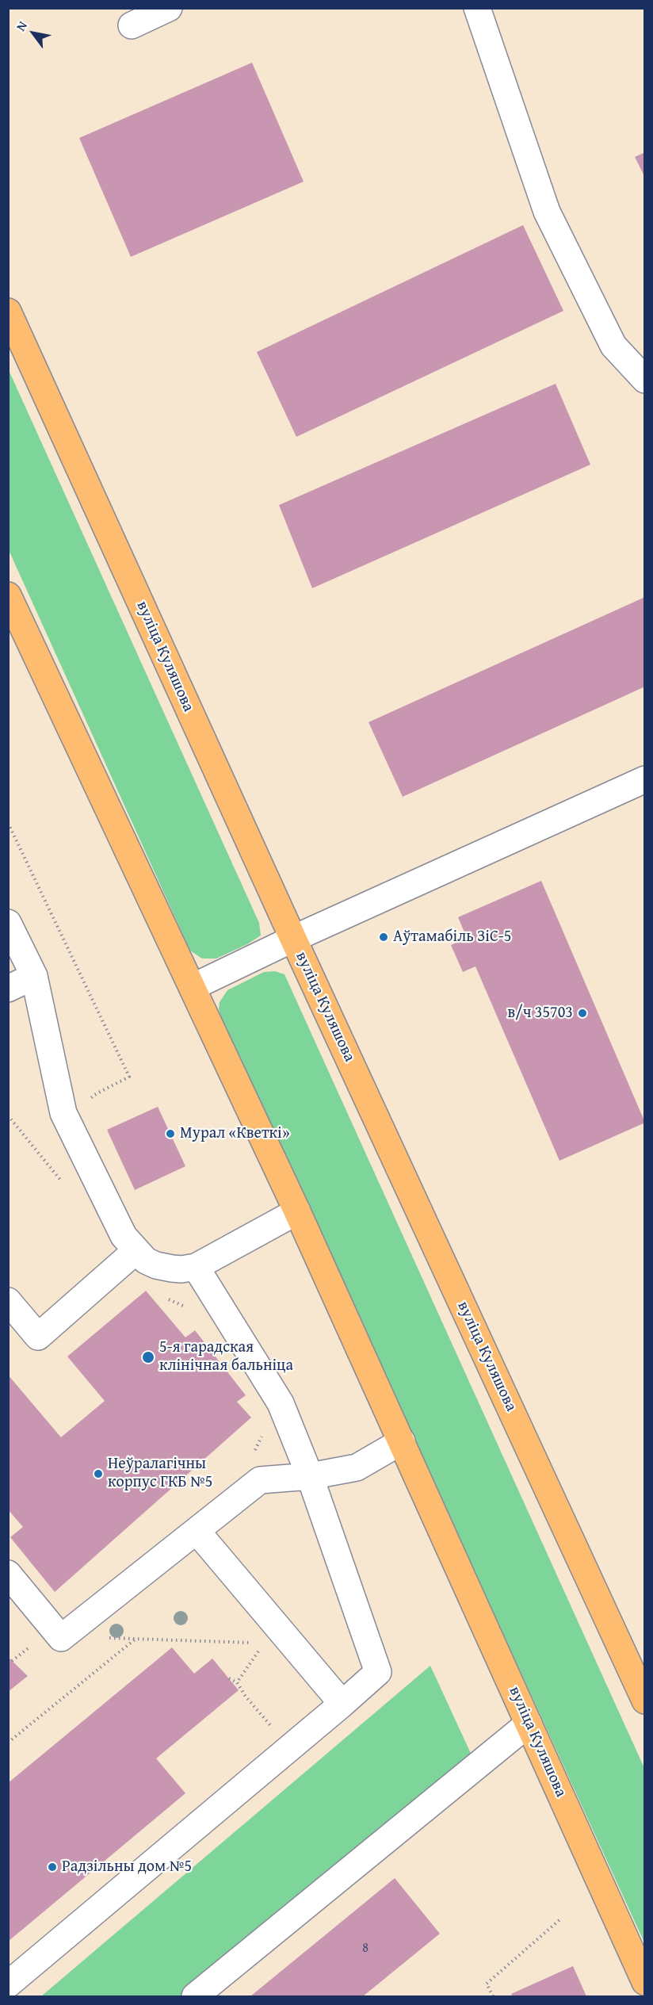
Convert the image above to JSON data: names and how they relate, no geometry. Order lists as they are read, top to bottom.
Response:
{
  "streets": {
    "main road": ["вуліца Куляшова"]
  },
  "places": [
    "Аўтамабіль ЗіС-5",
    "в/ч 35703",
    "Мурал «Кветкі»",
    "5-я гарадская клінічная бальніца",
    "Неўралагічны корпус ГКБ №5",
    "Радзільны дом №5"
  ],
  "house_numbers": ["8"],
  "north": "top left"
}
